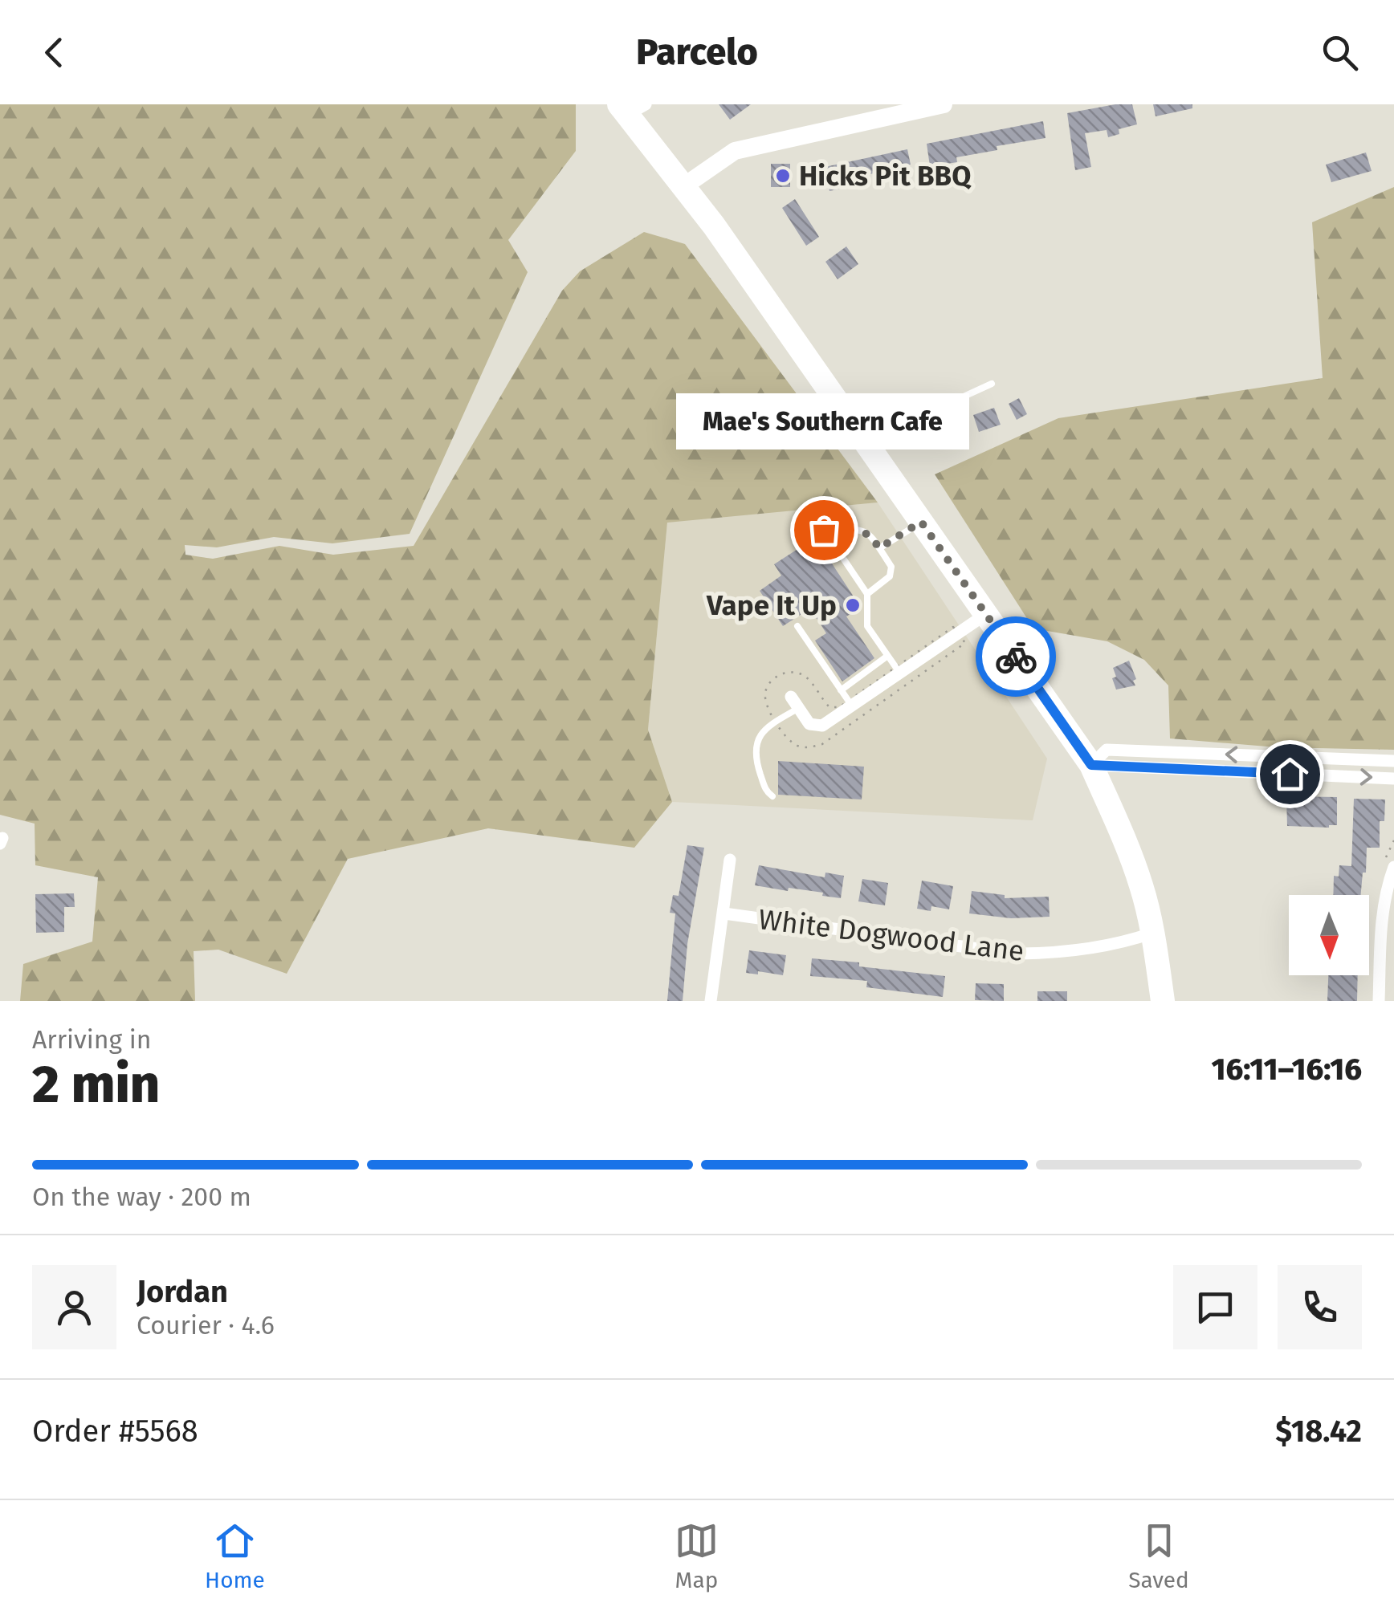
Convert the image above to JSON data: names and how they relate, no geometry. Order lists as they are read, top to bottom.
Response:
{
  "streets": {
    "street": ["White Dogwood Lane"]
  },
  "places": ["Hicks Pit BBQ", "Mae's Southern Cafe", "Vape It Up"],
  "north": "bottom",
  "page": {
    "header": "Parcelo",
    "bubble": "Mae's Southern Cafe",
    "heading": ["2 min", "Arriving in", "16:11–16:16"],
    "panel": [
      "Jordan",
      "Courier · 4.6",
      "Order #5568",
      "$18.42"
    ],
    "bar": "On the way · 200 m",
    "tabs": ["Home", "Map", "Saved"]
  }
}
